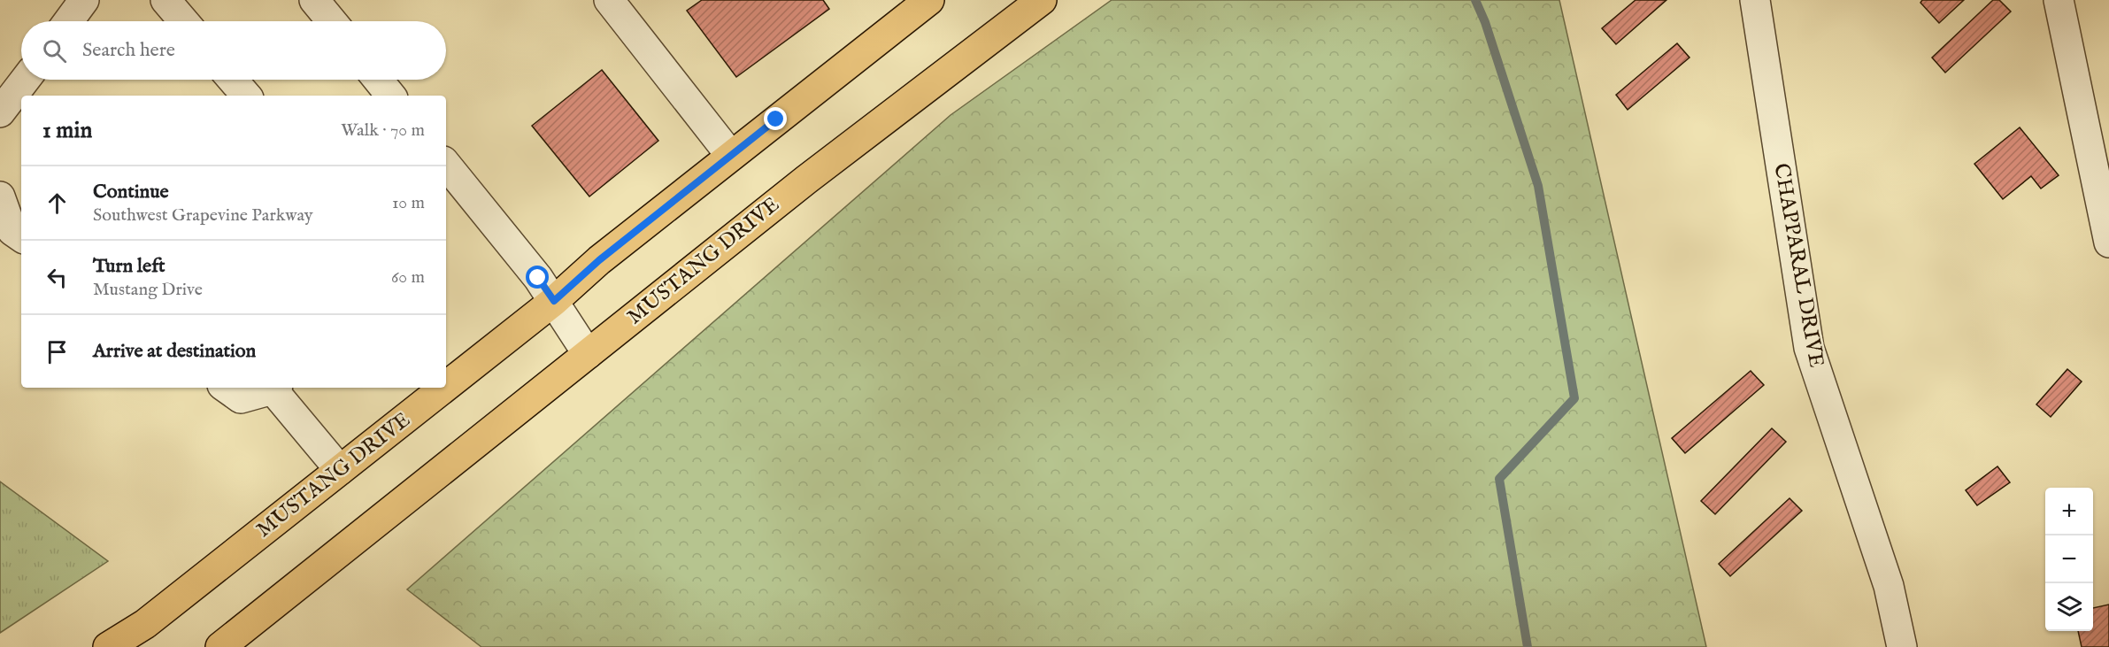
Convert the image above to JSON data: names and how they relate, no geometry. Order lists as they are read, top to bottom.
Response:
{
  "streets": {
    "main road": ["MUSTANG DRIVE"],
    "street": ["CHAPPARAL DRIVE"]
  },
  "page": {
    "search": "Search here",
    "heading": ["1 min", "Walk · 70 m"],
    "list": [
      ["Continue", "Southwest Grapevine Parkway", "10 m"],
      ["Turn left", "Mustang Drive", "60 m"],
      "Arrive at destination"
    ],
    "map_buttons": ["+", "−"]
  }
}
